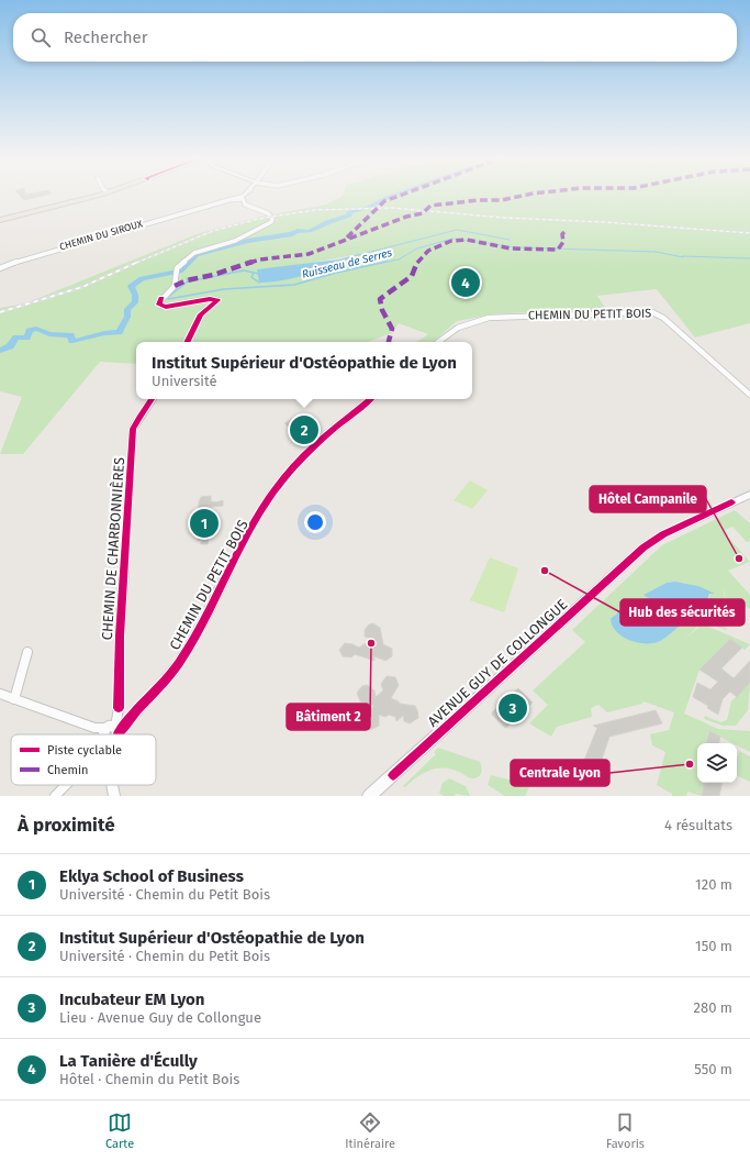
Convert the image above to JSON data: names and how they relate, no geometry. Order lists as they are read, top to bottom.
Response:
{
  "streets": {
    "main road": ["AVENUE GUY DE COLLONGUE"],
    "street": ["CHEMIN DU SIROUX", "CHEMIN DU PETIT BOIS", "CHEMIN DE CHARBONNIÈRES"]
  },
  "water": ["Ruisseau de Serres"],
  "places": [
    "Hôtel Campanile",
    "Hub des sécurités",
    "Bâtiment 2",
    "Centrale Lyon"
  ],
  "legend": ["Piste cyclable", "Chemin"],
  "page": {
    "search": "Rechercher",
    "pins": [
      "4",
      "2",
      "1",
      "3"
    ],
    "popup": ["Institut Supérieur d'Ostéopathie de Lyon", "Université"],
    "heading": ["À proximité", "4 résultats"],
    "list": [
      {
        "mark": "1",
        "name": "Eklya School of Business",
        "note": "Université · Chemin du Petit Bois",
        "value": "120 m"
      },
      {
        "mark": "2",
        "name": "Institut Supérieur d'Ostéopathie de Lyon",
        "note": "Université · Chemin du Petit Bois",
        "value": "150 m"
      },
      {
        "mark": "3",
        "name": "Incubateur EM Lyon",
        "note": "Lieu · Avenue Guy de Collongue",
        "value": "280 m"
      },
      {
        "mark": "4",
        "name": "La Tanière d'Écully",
        "note": "Hôtel · Chemin du Petit Bois",
        "value": "550 m"
      }
    ],
    "nav": ["Carte", "Itinéraire", "Favoris"]
  }
}
